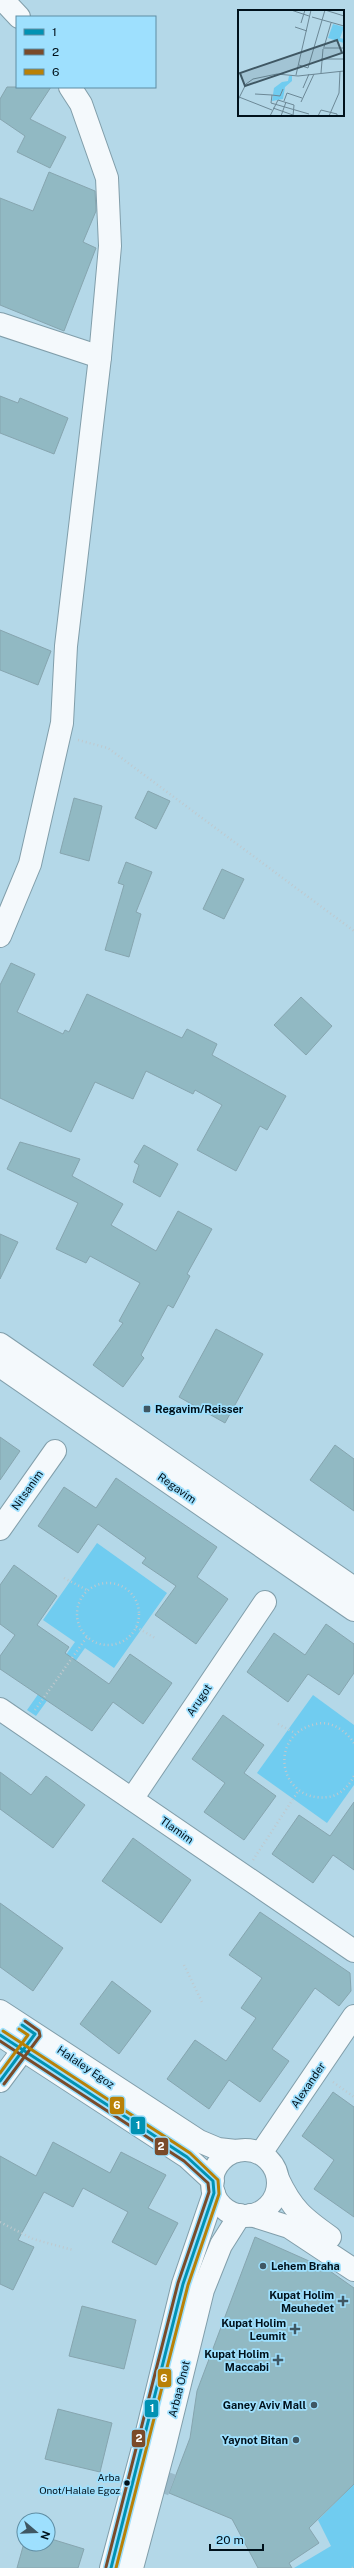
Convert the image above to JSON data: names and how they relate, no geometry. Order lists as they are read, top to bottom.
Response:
{
  "streets": {
    "street": [
      "Regavim",
      "Nitsanim",
      "Arugot",
      "Tlamim",
      "Halaley Egoz",
      "Alexander",
      "Arbaa Onot"
    ]
  },
  "crossings": [
    ["Arugot", "Tlamim"],
    ["Halaley Egoz", "Alexander"],
    ["Halaley Egoz", "Arbaa Onot"],
    ["Alexander", "Arbaa Onot"]
  ],
  "places": {
    "transit": ["Regavim/Reisser"],
    "other": [
      "Lehem Braha",
      "Ganey Aviv Mall",
      "Yaynot Bitan",
      "Arba Onot/Halale Egoz"
    ],
    "health": ["Kupat Holim Meuhedet", "Kupat Holim Leumit", "Kupat Holim Maccabi"]
  },
  "lines": ["transit line 2", "transit line 1", "transit line 6"],
  "legend": ["1", "2", "6"],
  "scale_bar": "20 m",
  "north": "right"
}
